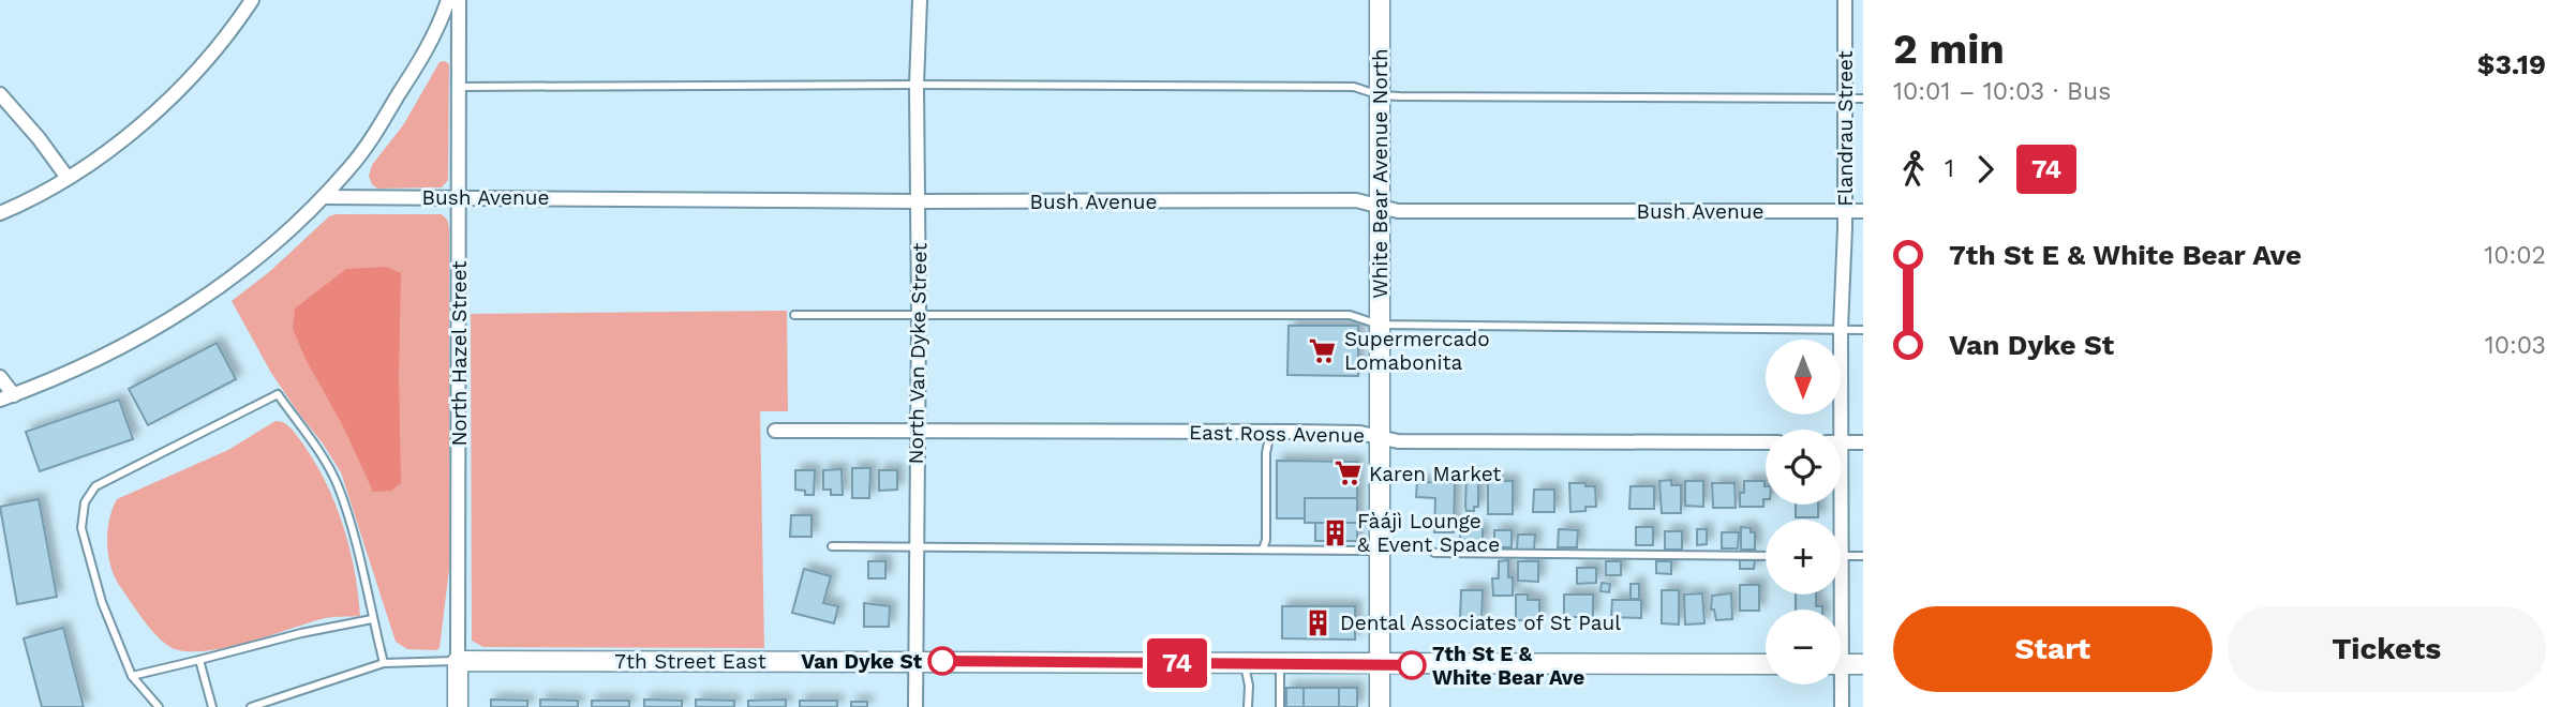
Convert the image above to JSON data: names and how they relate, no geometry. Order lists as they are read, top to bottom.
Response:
{
  "streets": {
    "street": [
      "Flandrau Street",
      "White Bear Avenue North",
      "Bush Avenue",
      "North Hazel Street",
      "North Van Dyke Street",
      "East Ross Avenue",
      "7th Street East"
    ]
  },
  "crossings": [
    ["Flandrau Street", "Bush Avenue"],
    ["White Bear Avenue North", "Bush Avenue"],
    ["White Bear Avenue North", "East Ross Avenue"],
    ["White Bear Avenue North", "7th Street East"],
    ["Bush Avenue", "North Hazel Street"],
    ["Bush Avenue", "North Van Dyke Street"],
    ["North Hazel Street", "7th Street East"],
    ["North Van Dyke Street", "East Ross Avenue"],
    ["North Van Dyke Street", "7th Street East"]
  ],
  "places": {
    "supermarket": ["Supermercado Lomabonita", "Karen Market"],
    "building": ["Fàájì Lounge & Event Space", "Dental Associates of St Paul"],
    "other": ["Van Dyke St", "7th St E & White Bear Ave"]
  },
  "lines": ["bus line 74"],
  "north": "bottom",
  "page": {
    "on_map": "74",
    "heading": ["2 min", "10:01 – 10:03 · Bus", "$3.19"],
    "legs": ["1", "74"],
    "list": [
      {
        "name": "7th St E & White Bear Ave",
        "value": "10:02"
      },
      {
        "name": "Van Dyke St",
        "value": "10:03"
      }
    ],
    "map_buttons": ["+", "−"],
    "buttons": ["Start", "Tickets"]
  }
}
